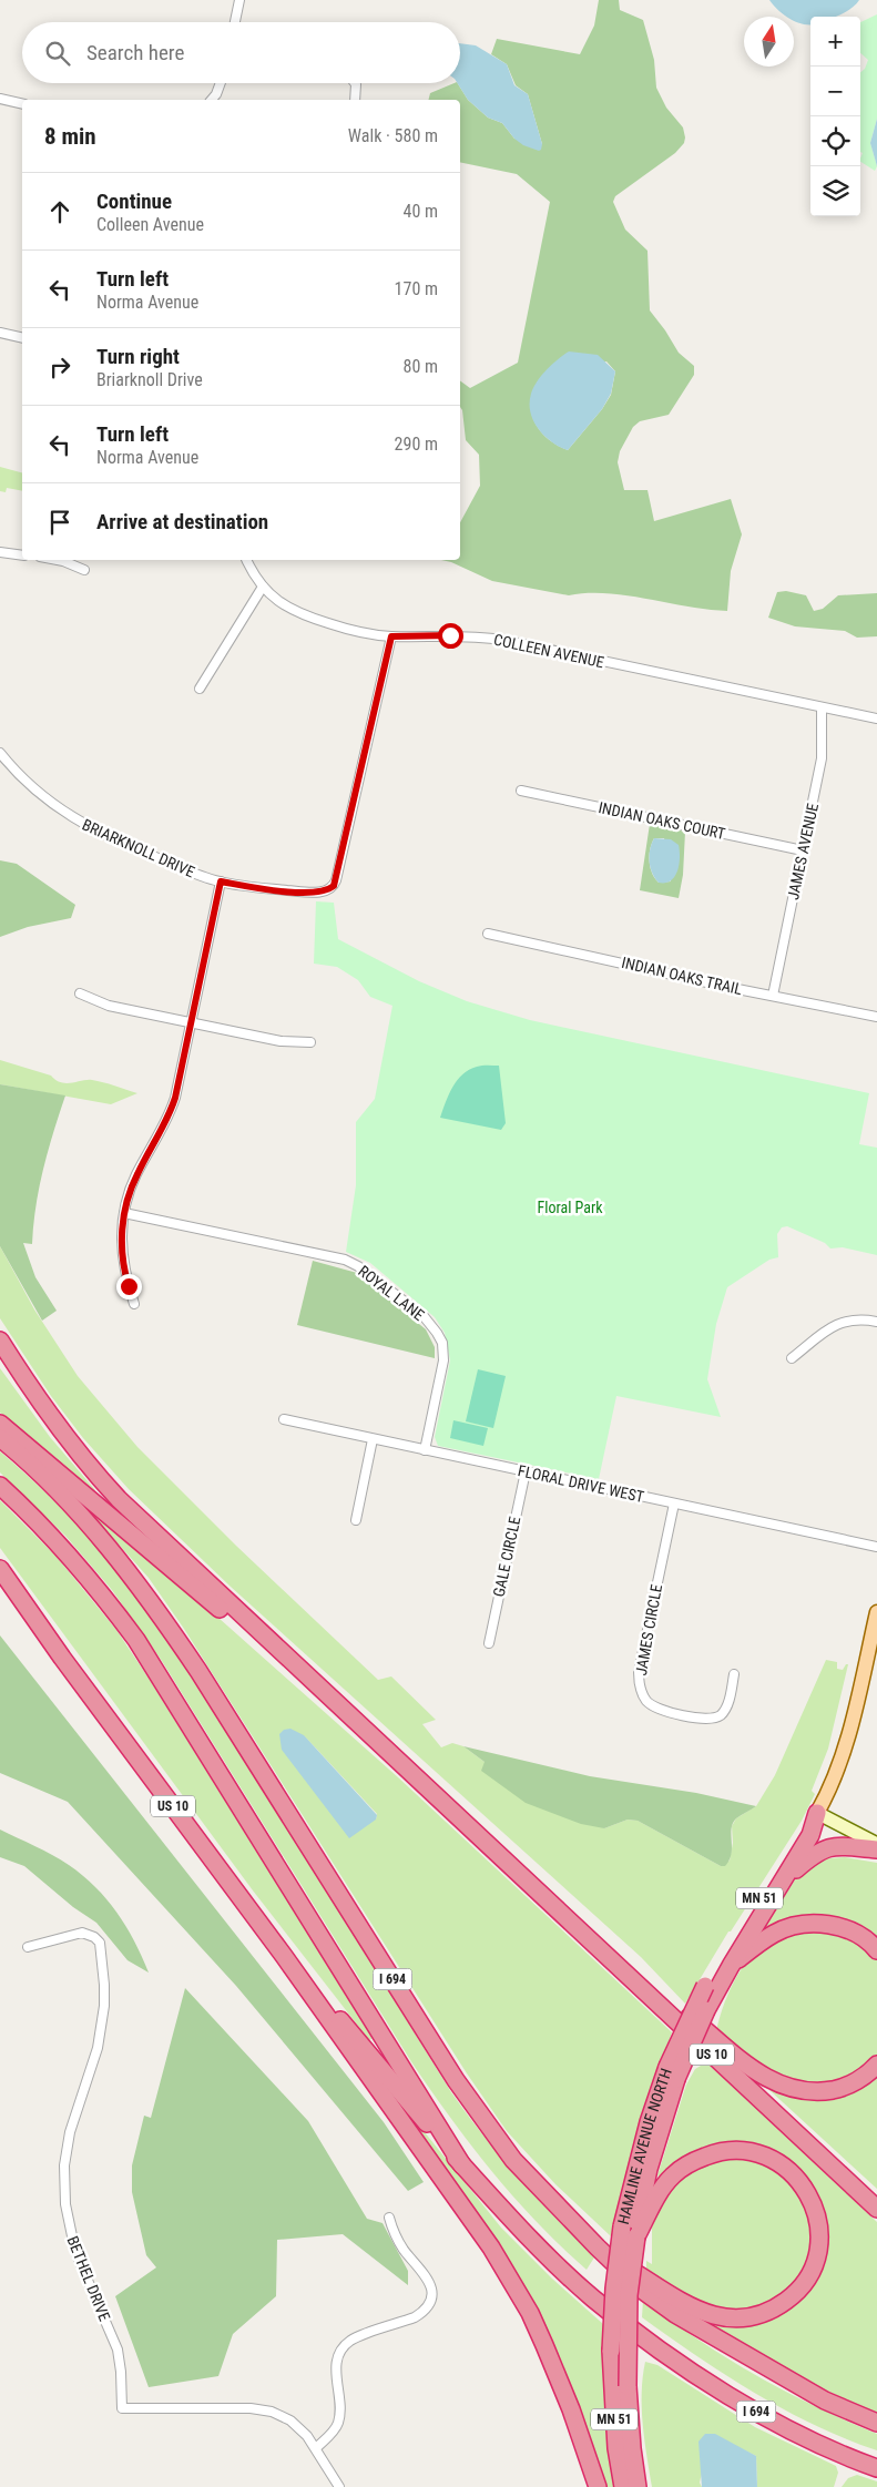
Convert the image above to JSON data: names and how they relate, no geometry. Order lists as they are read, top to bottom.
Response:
{
  "streets": {
    "highway": [
      "US 10",
      "MN 51",
      "I 694",
      "HAMLINE AVENUE NORTH"
    ],
    "street": [
      "COLLEEN AVENUE",
      "INDIAN OAKS COURT",
      "BRIARKNOLL DRIVE",
      "JAMES AVENUE",
      "INDIAN OAKS TRAIL",
      "ROYAL LANE",
      "FLORAL DRIVE WEST",
      "GALE CIRCLE",
      "JAMES CIRCLE",
      "BETHEL DRIVE"
    ]
  },
  "crossings": [
    ["COLLEEN AVENUE", "BRIARKNOLL DRIVE"],
    ["COLLEEN AVENUE", "JAMES AVENUE"],
    ["INDIAN OAKS COURT", "JAMES AVENUE"],
    ["JAMES AVENUE", "INDIAN OAKS TRAIL"],
    ["ROYAL LANE", "FLORAL DRIVE WEST"],
    ["FLORAL DRIVE WEST", "GALE CIRCLE"],
    ["FLORAL DRIVE WEST", "JAMES CIRCLE"],
    ["US 10", "I 694"]
  ],
  "parks": ["Floral Park"],
  "north": "top",
  "page": {
    "map_buttons": ["+", "−"],
    "search": "Search here",
    "heading": ["8 min", "Walk · 580 m"],
    "list": [
      ["Continue", "Colleen Avenue", "40 m"],
      ["Turn left", "Norma Avenue", "170 m"],
      ["Turn right", "Briarknoll Drive", "80 m"],
      ["Turn left", "Norma Avenue", "290 m"],
      "Arrive at destination"
    ]
  }
}
